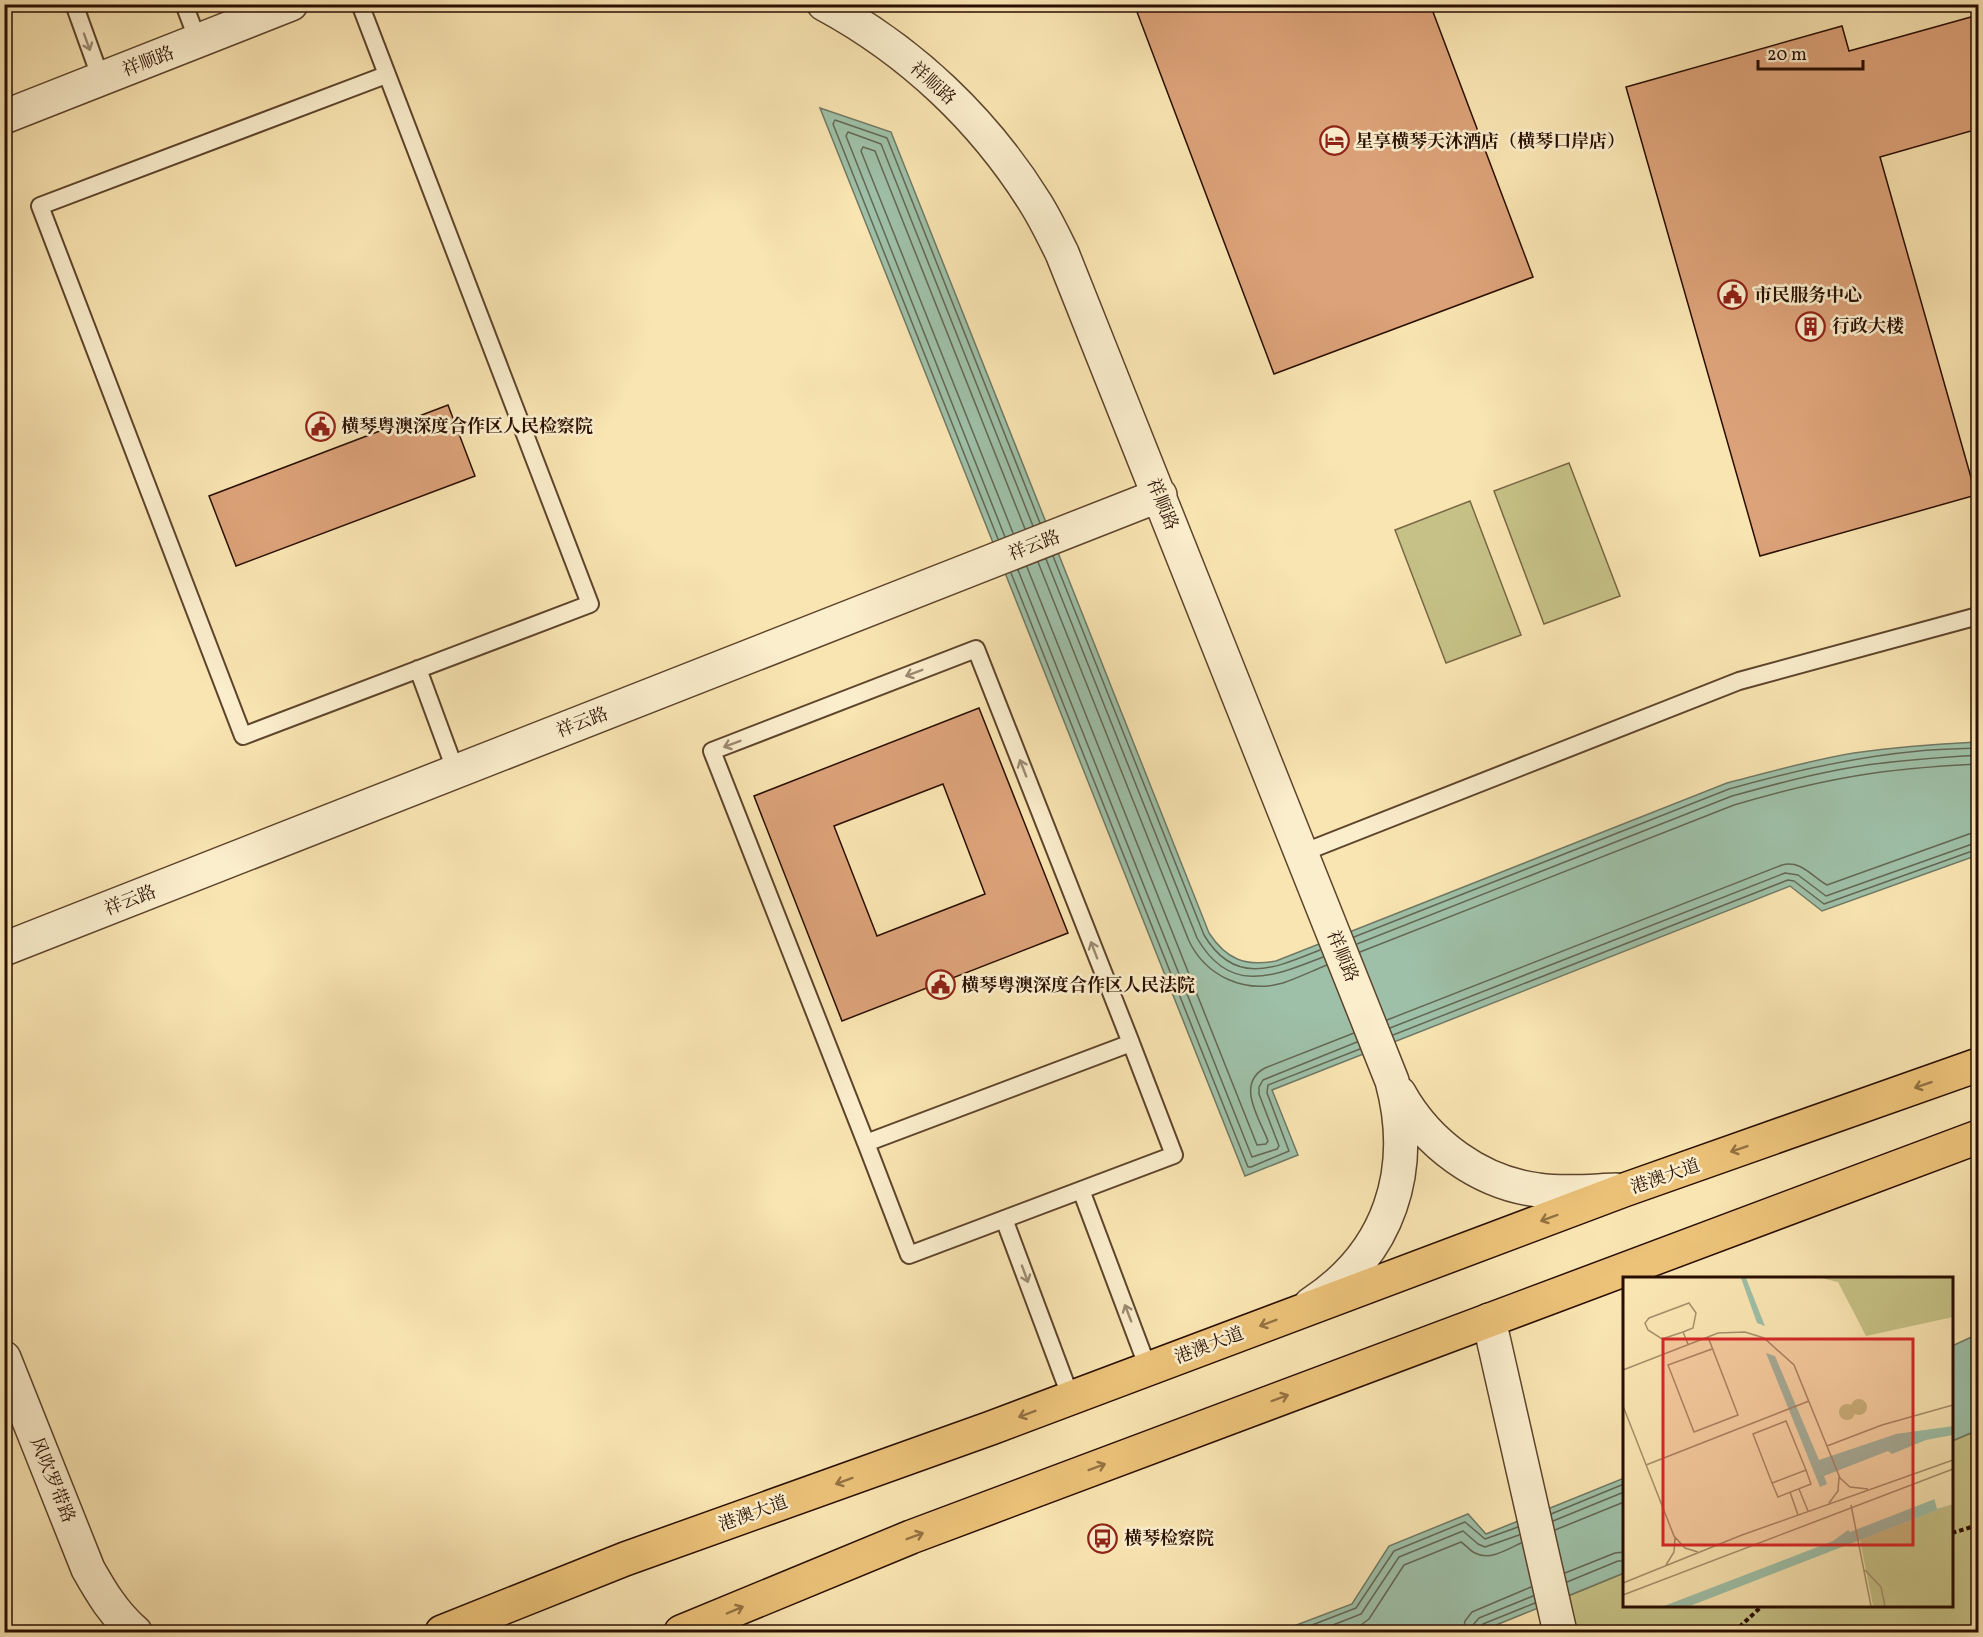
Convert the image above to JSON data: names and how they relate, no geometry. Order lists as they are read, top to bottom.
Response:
{
  "streets": {
    "main road": ["港澳大道"],
    "street": ["祥顺路", "祥云路", "风吹罗带路"]
  },
  "crossings": [
    ["祥顺路", "祥云路"],
    ["祥顺路", "港澳大道"]
  ],
  "places": {
    "hotel": ["星享横琴天沐酒店（横琴口岸店）"],
    "public building": ["市民服务中心", "横琴粤澳深度合作区人民检察院", "横琴粤澳深度合作区人民法院"],
    "building": ["行政大楼"],
    "bus stop": ["横琴检察院"]
  },
  "scale_bar": "20 m"
}
